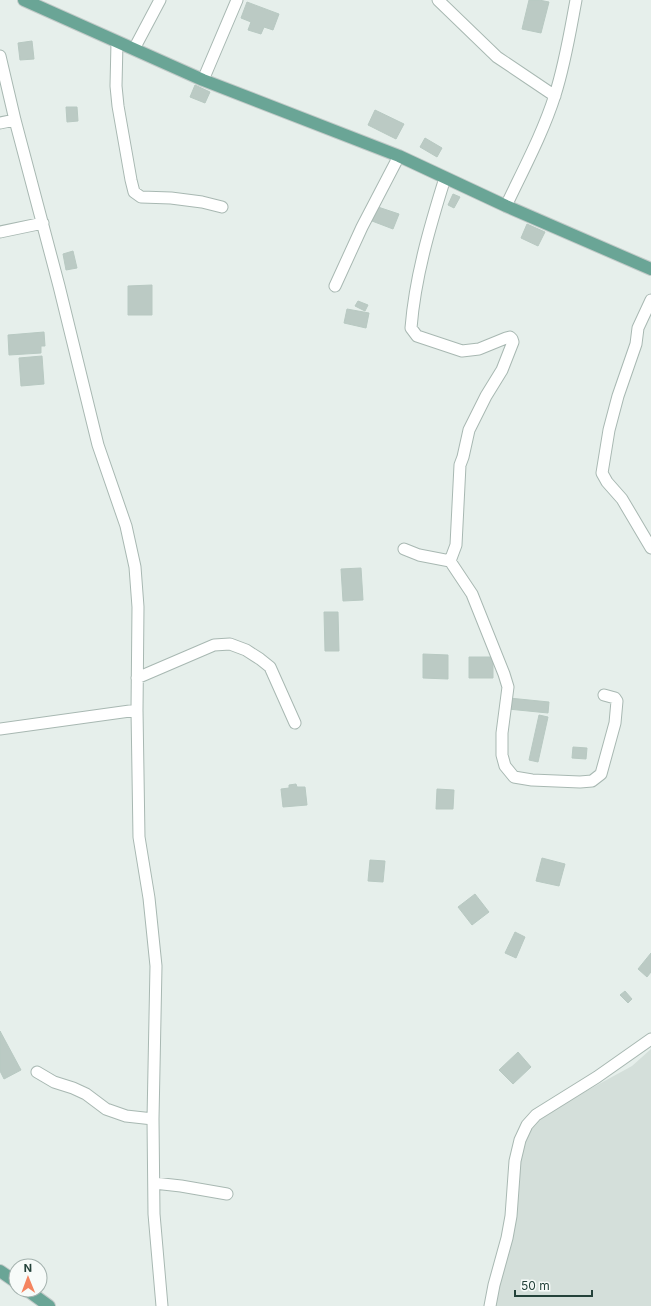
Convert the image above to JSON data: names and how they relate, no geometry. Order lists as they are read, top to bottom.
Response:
{
  "scale_bar": "50 m",
  "north": "top"
}
